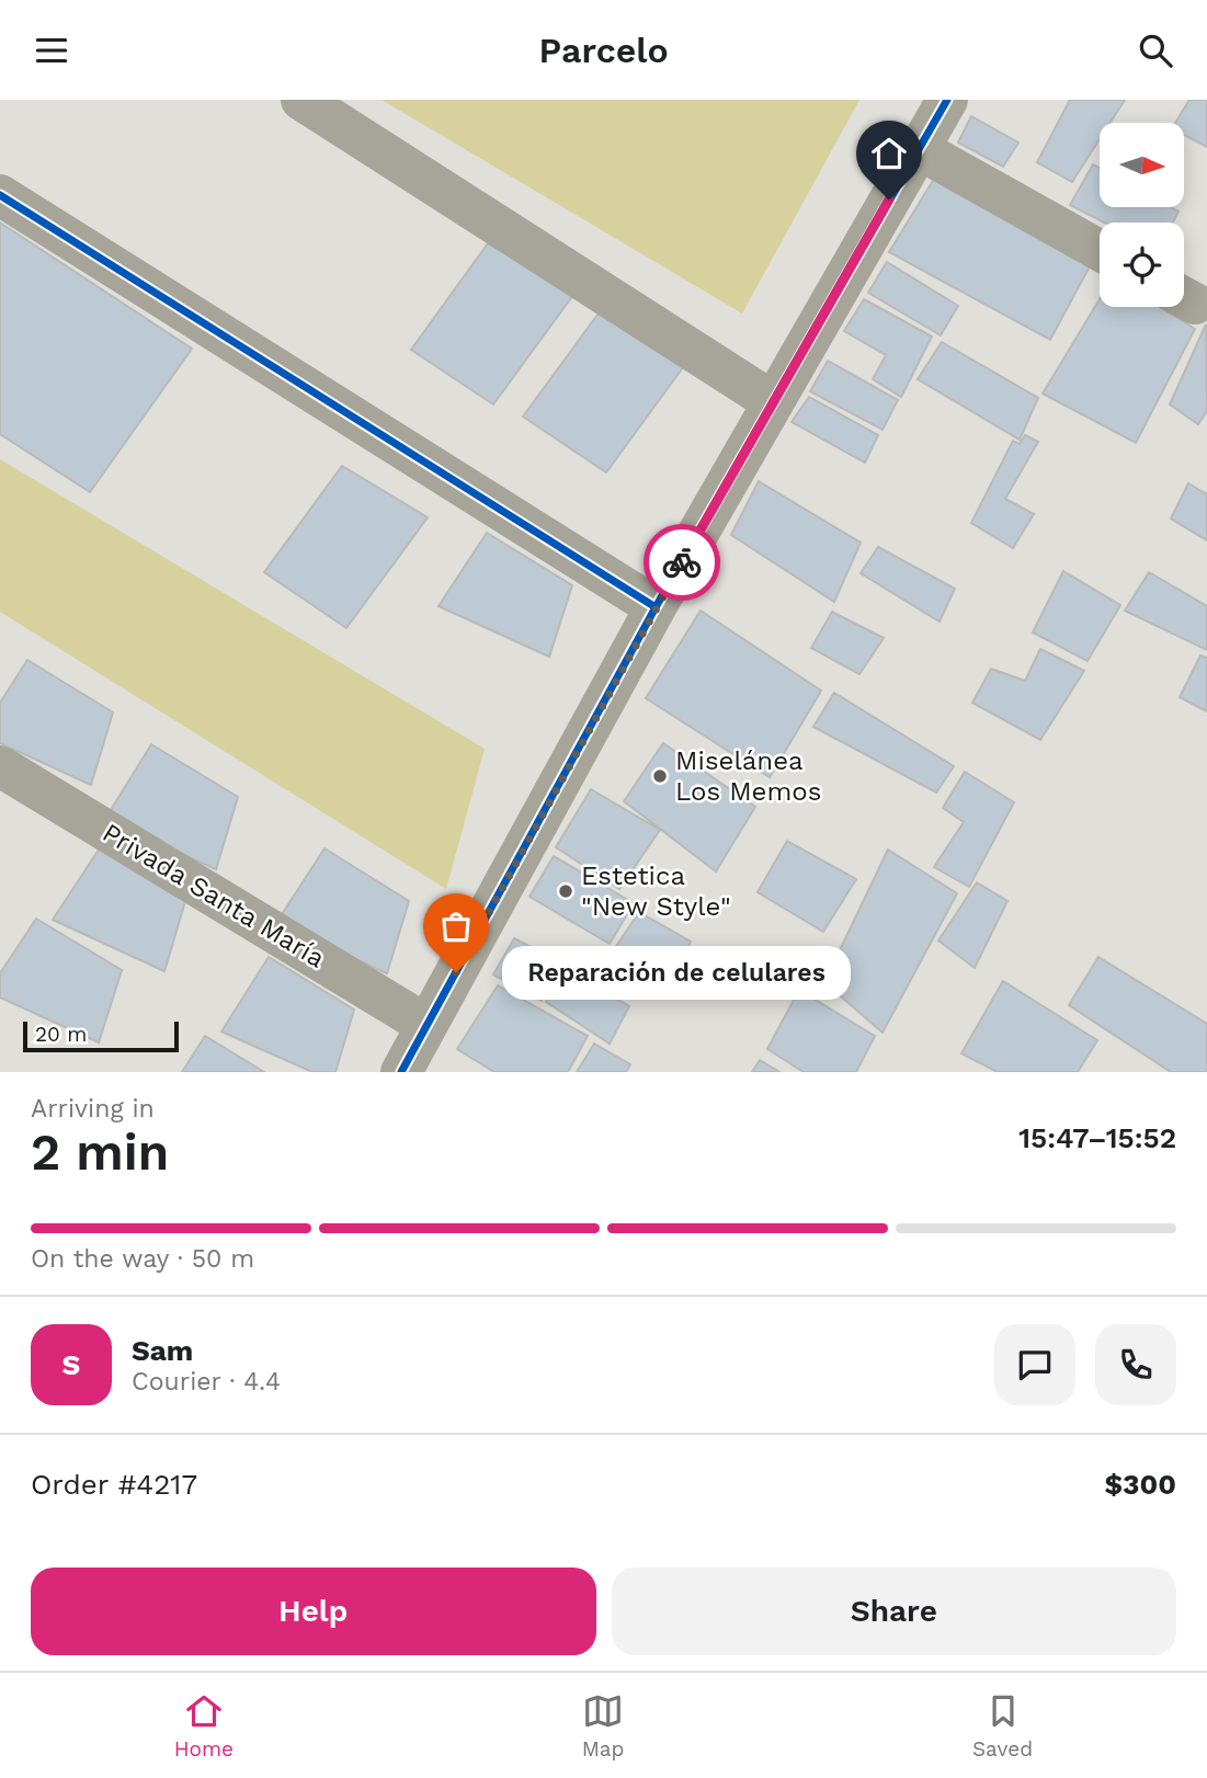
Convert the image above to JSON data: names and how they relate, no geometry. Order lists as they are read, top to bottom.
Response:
{
  "streets": {
    "street": ["Privada Santa María"]
  },
  "places": ["Miselánea Los Memos", "Estetica \"New Style\"", "Reparación de celulares"],
  "scale_bar": "20 m",
  "north": "right",
  "page": {
    "header": "Parcelo",
    "bubble": "Reparación de celulares",
    "scale": "20 m",
    "heading": ["2 min", "Arriving in", "15:47–15:52"],
    "panel": [
      "Sam",
      "Courier · 4.4",
      "Order #4217",
      "$300"
    ],
    "bar": "On the way · 50 m",
    "round": "S",
    "buttons": ["Help", "Share"],
    "tabs": ["Home", "Map", "Saved"]
  }
}
